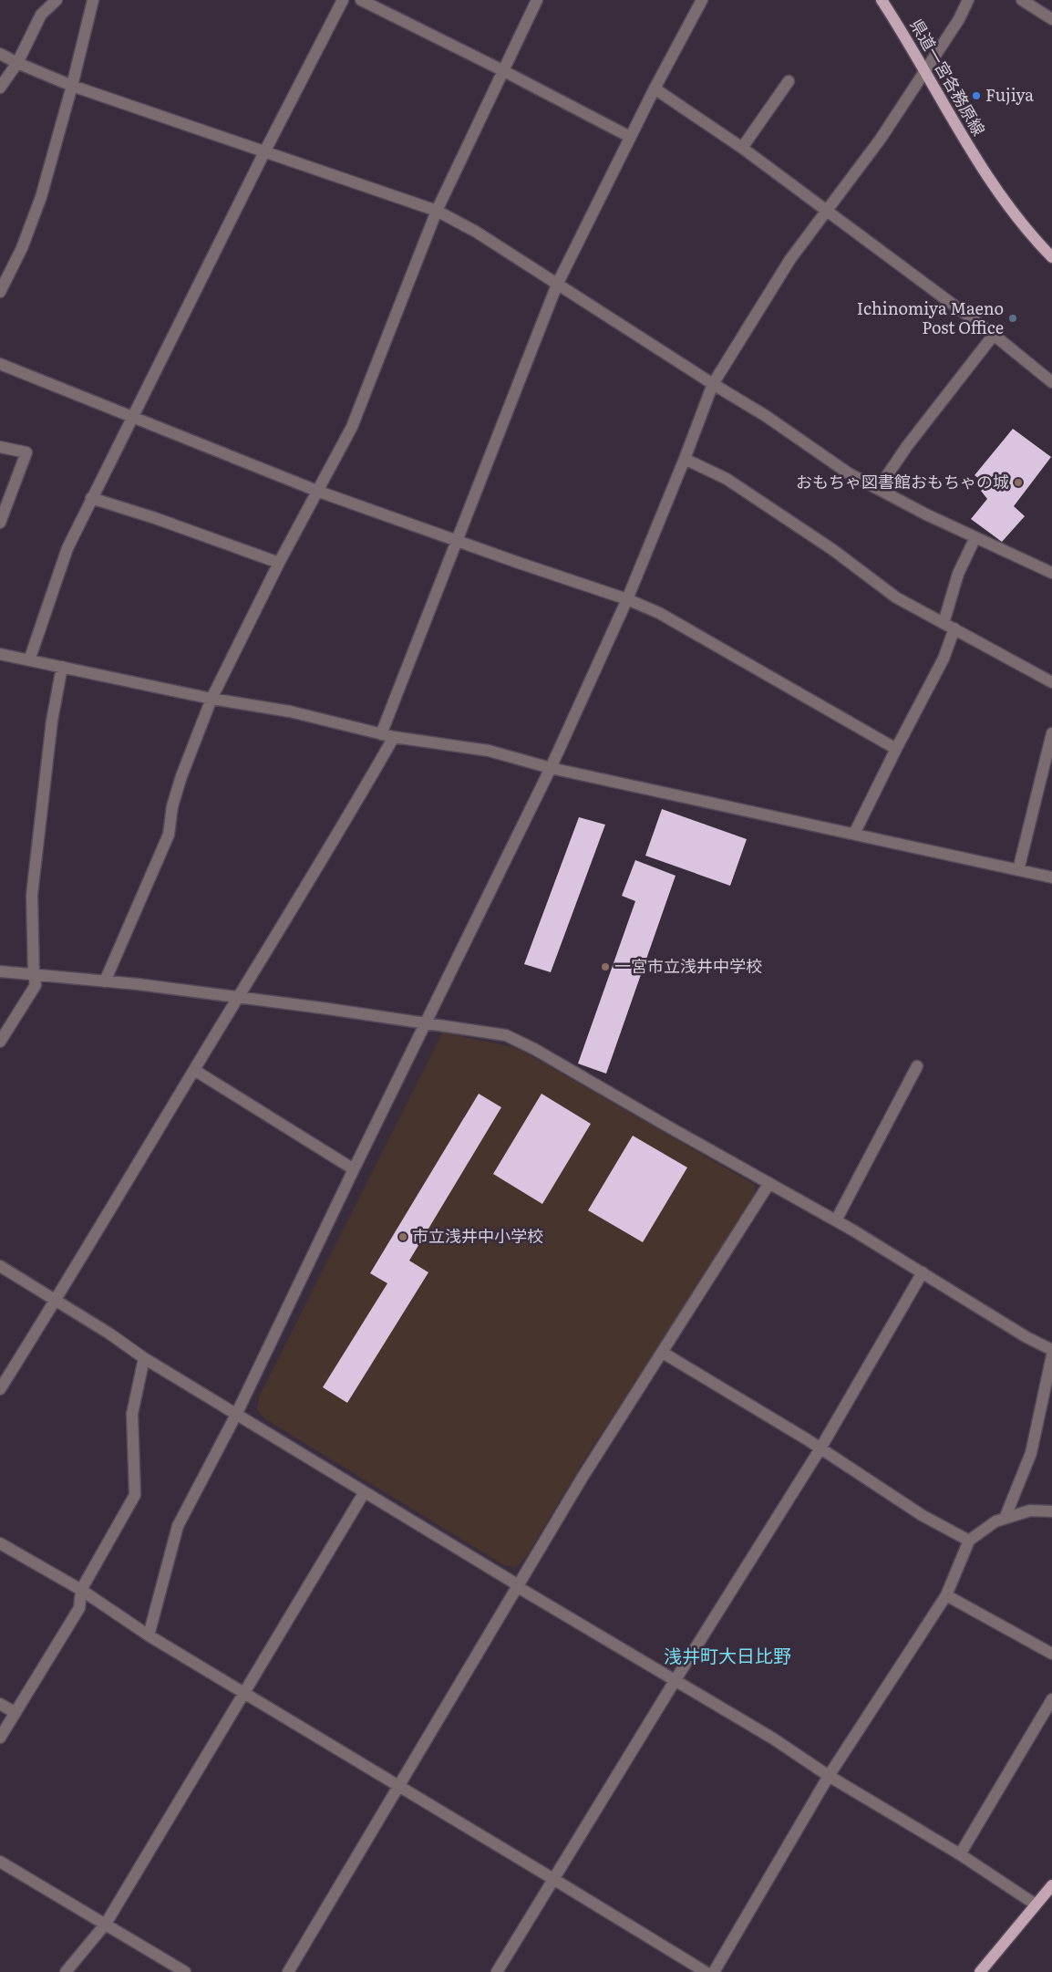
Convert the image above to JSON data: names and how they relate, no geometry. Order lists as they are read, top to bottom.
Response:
{
  "streets": {
    "main road": ["県道一宮各務原線"]
  },
  "districts": ["浅井町大日比野"],
  "places": [
    "Fujiya",
    "Ichinomiya Maeno Post Office",
    "おもちゃ図書館おもちゃの城",
    "一宮市立浅井中学校",
    "市立浅井中小学校"
  ]
}
